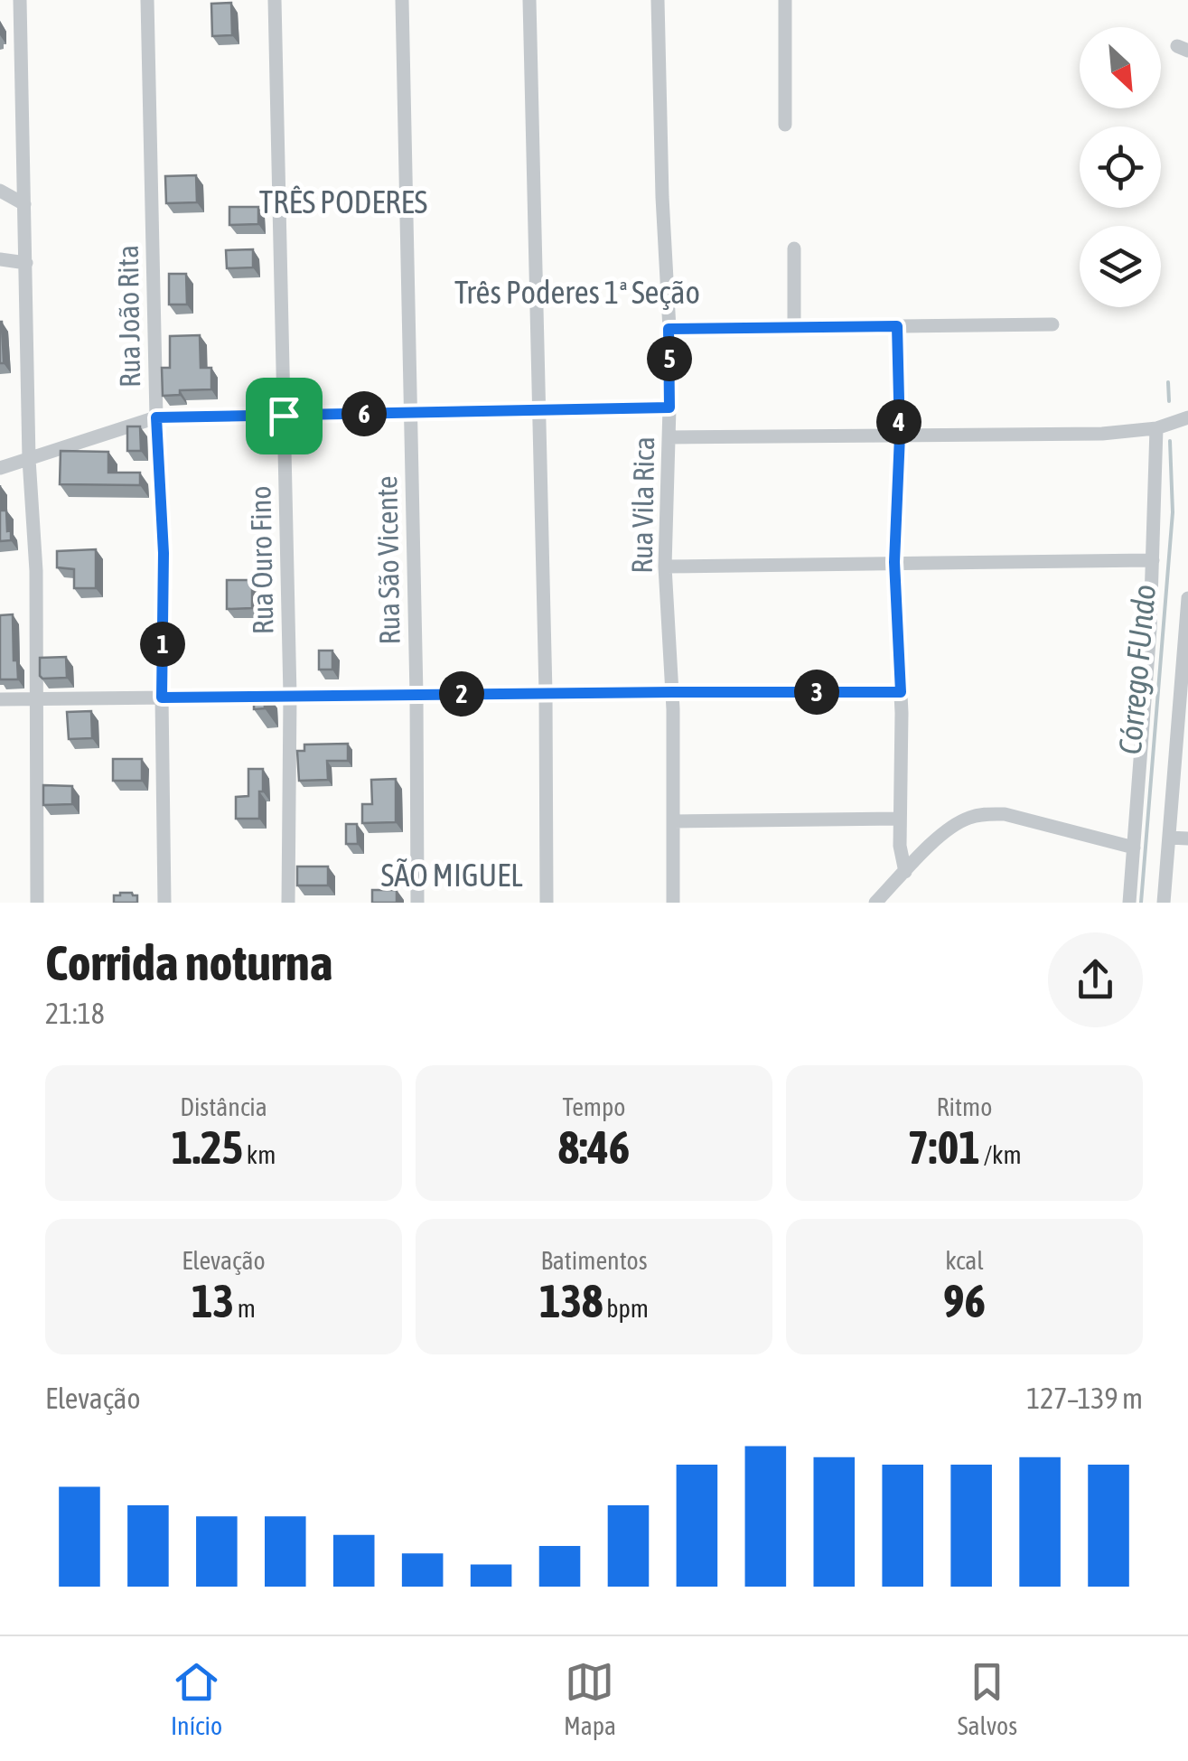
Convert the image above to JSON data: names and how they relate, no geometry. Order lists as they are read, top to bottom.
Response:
{
  "streets": {
    "street": [
      "Rua João Rita",
      "Rua Vila Rica",
      "Rua Ouro Fino",
      "Rua São Vicente"
    ]
  },
  "districts": ["TRÊS PODERES", "Três Poderes 1ª Seção", "SÃO MIGUEL"],
  "water": ["Córrego FUndo"],
  "north": "bottom right",
  "page": {
    "pins": [
      "5",
      "6",
      "4",
      "1",
      "3",
      "2"
    ],
    "heading": ["Corrida noturna", "21:18"],
    "stats": [
      ["Distância", "1.25 km"],
      ["Tempo", "8:46"],
      ["Ritmo", "7:01 /km"],
      ["Elevação", "13 m"],
      ["Batimentos", "138 bpm"],
      ["kcal", "96"]
    ],
    "chart": ["Elevação", "127–139 m"],
    "tabs": ["Início", "Mapa", "Salvos"]
  }
}
